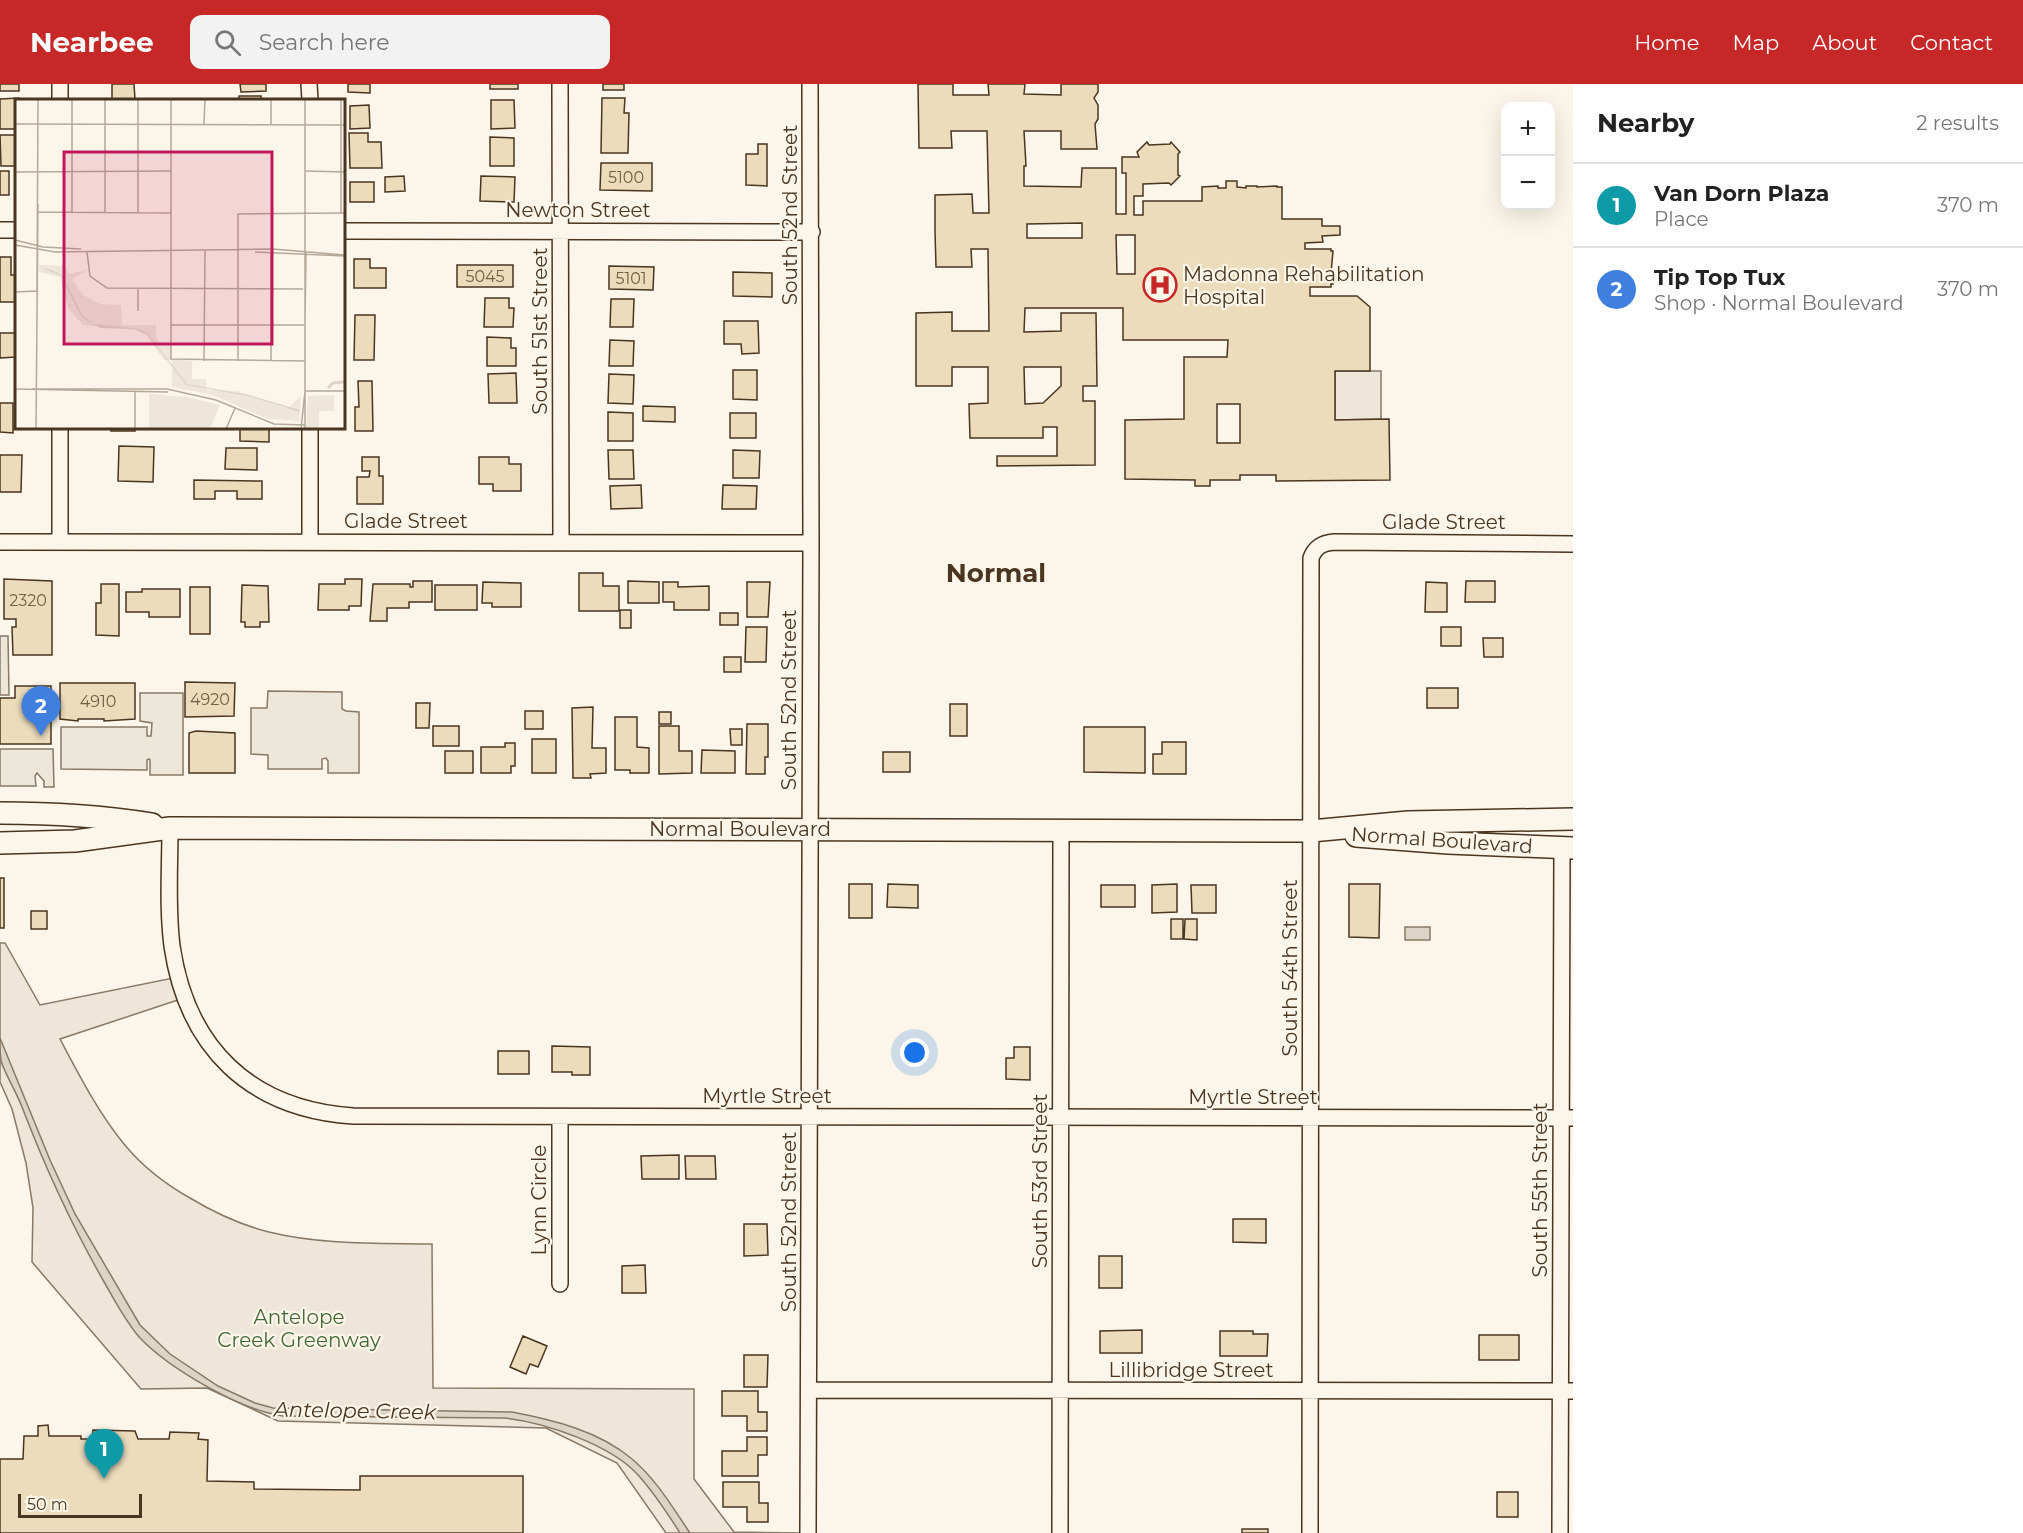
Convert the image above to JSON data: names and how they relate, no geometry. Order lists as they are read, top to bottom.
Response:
{
  "streets": {
    "main road": ["Normal Boulevard"],
    "street": [
      "Newton Street",
      "South 52nd Street",
      "South 51st Street",
      "Glade Street",
      "South 54th Street",
      "Myrtle Street",
      "South 53rd Street",
      "South 55th Street",
      "Lynn Circle",
      "Lillibridge Street"
    ]
  },
  "crossings": [
    ["Newton Street", "South 52nd Street"],
    ["Newton Street", "South 51st Street"],
    ["South 52nd Street", "Glade Street"],
    ["South 52nd Street", "Normal Boulevard"],
    ["South 52nd Street", "Myrtle Street"],
    ["South 52nd Street", "Lillibridge Street"],
    ["South 51st Street", "Glade Street"],
    ["Glade Street", "South 54th Street"],
    ["Normal Boulevard", "South 54th Street"],
    ["Normal Boulevard", "Myrtle Street"],
    ["Normal Boulevard", "South 53rd Street"],
    ["Normal Boulevard", "South 55th Street"],
    ["South 54th Street", "Myrtle Street"],
    ["South 54th Street", "Lillibridge Street"],
    ["Myrtle Street", "South 53rd Street"],
    ["Myrtle Street", "South 55th Street"],
    ["Myrtle Street", "Lynn Circle"],
    ["South 53rd Street", "Lillibridge Street"],
    ["South 55th Street", "Lillibridge Street"]
  ],
  "districts": ["Normal"],
  "water": ["Antelope Creek"],
  "parks": ["Antelope Creek Greenway"],
  "places": {
    "hospital": ["Madonna Rehabilitation Hospital"]
  },
  "house_numbers": [
    "5100",
    "5045",
    "5101",
    "2320",
    "4920",
    "4910"
  ],
  "scale_bar": "50 m",
  "page": {
    "header": "Nearbee",
    "search": "Search here",
    "nav": [
      "Home",
      "Map",
      "About",
      "Contact"
    ],
    "heading": ["Nearby", "2 results"],
    "map_buttons": ["+", "−"],
    "list": [
      {
        "mark": "1",
        "name": "Van Dorn Plaza",
        "note": "Place",
        "value": "370 m"
      },
      {
        "mark": "2",
        "name": "Tip Top Tux",
        "note": "Shop · Normal Boulevard",
        "value": "370 m"
      }
    ],
    "pins": ["2", "1"],
    "scale": "50 m"
  }
}
